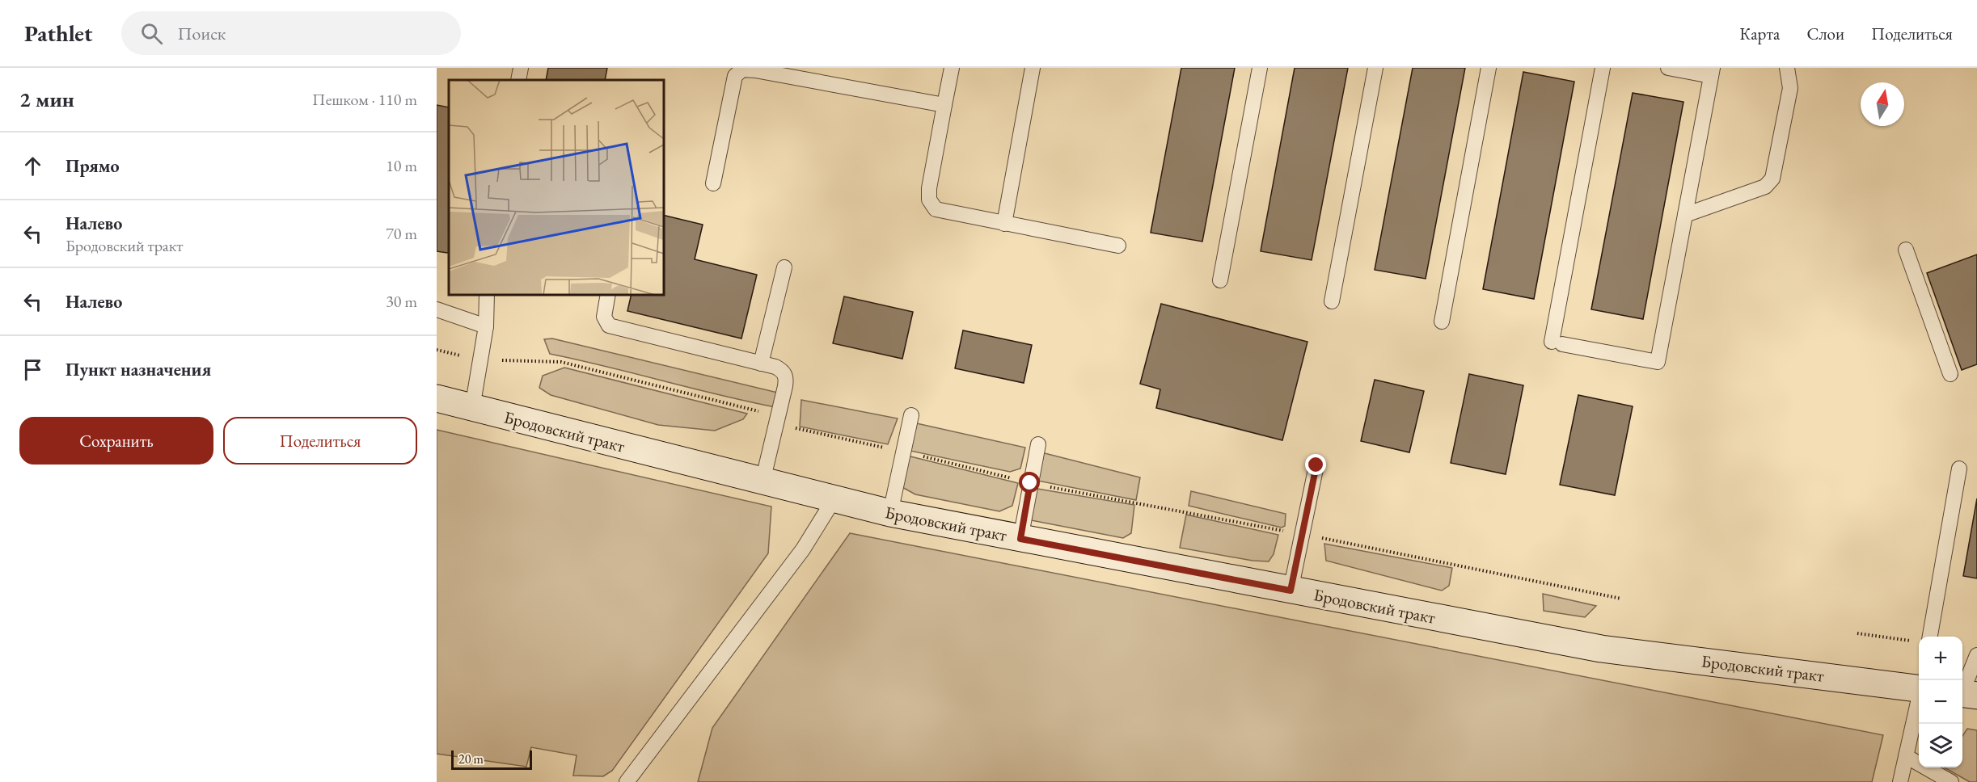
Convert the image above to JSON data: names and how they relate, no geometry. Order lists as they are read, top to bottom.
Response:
{
  "streets": {
    "street": ["Бродовский тракт"]
  },
  "scale_bar": "20 m",
  "north": "top",
  "page": {
    "header": "Pathlet",
    "search": "Поиск",
    "nav": ["Карта", "Слои", "Поделиться"],
    "heading": ["2 мин", "Пешком · 110 m"],
    "list": [
      ["Прямо", "10 m"],
      ["Налево", "Бродовский тракт", "70 m"],
      ["Налево", "30 m"],
      "Пункт назначения"
    ],
    "buttons": ["Сохранить", "Поделиться"],
    "map_buttons": ["+", "−"],
    "scale": "20 m"
  }
}
